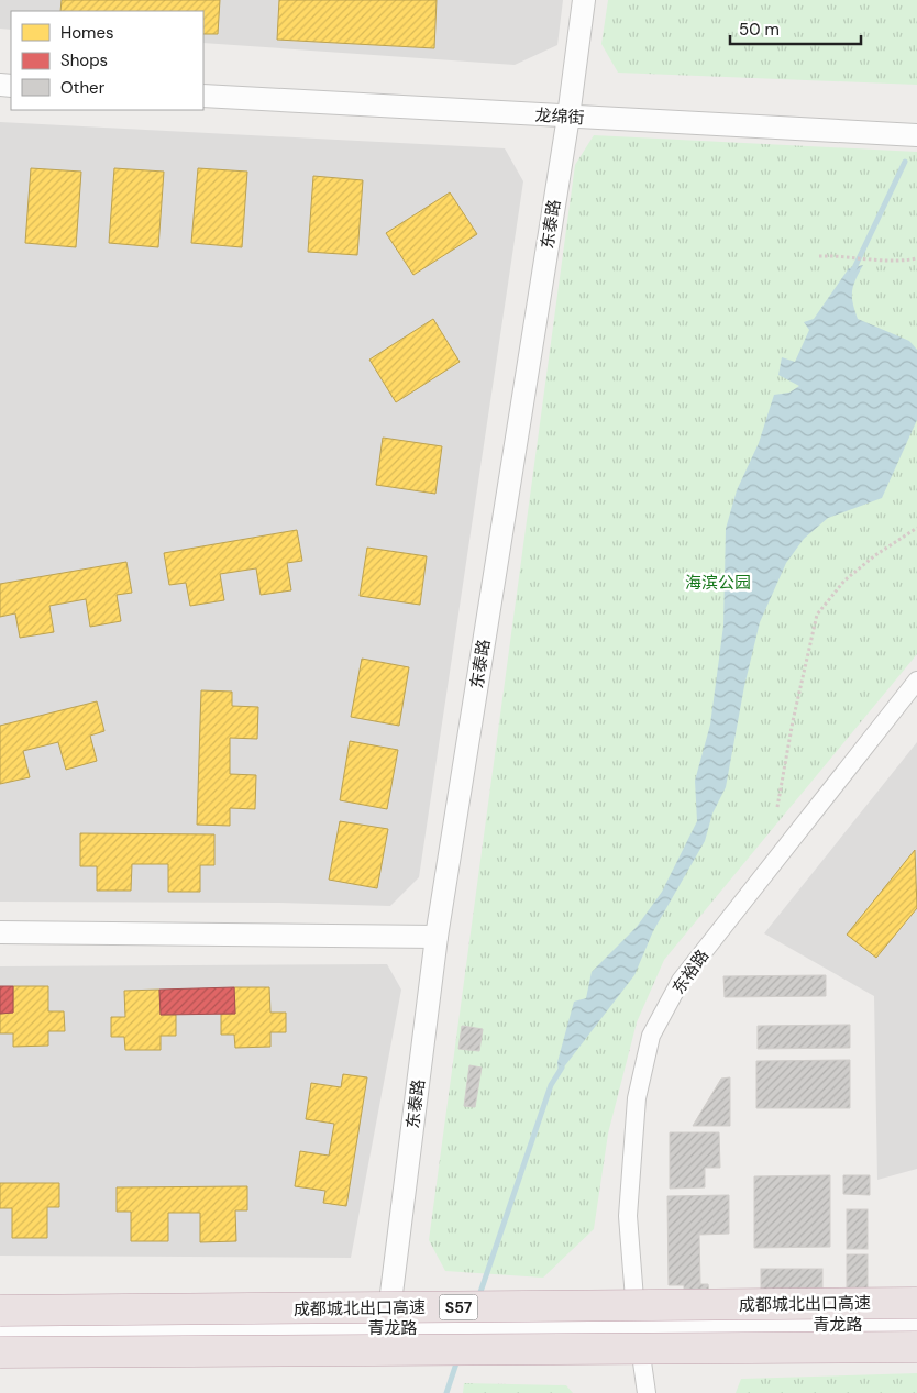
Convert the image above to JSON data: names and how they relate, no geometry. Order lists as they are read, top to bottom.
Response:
{
  "streets": {
    "highway": ["成都城北出口高速", "S57"],
    "street": [
      "龙绵街",
      "东泰路",
      "东裕路",
      "青龙路"
    ]
  },
  "crossings": [
    ["龙绵街", "东泰路"],
    ["东泰路", "青龙路"],
    ["东裕路", "青龙路"]
  ],
  "parks": ["海滨公园"],
  "legend": ["Homes", "Shops", "Other"],
  "scale_bar": "50 m"
}
